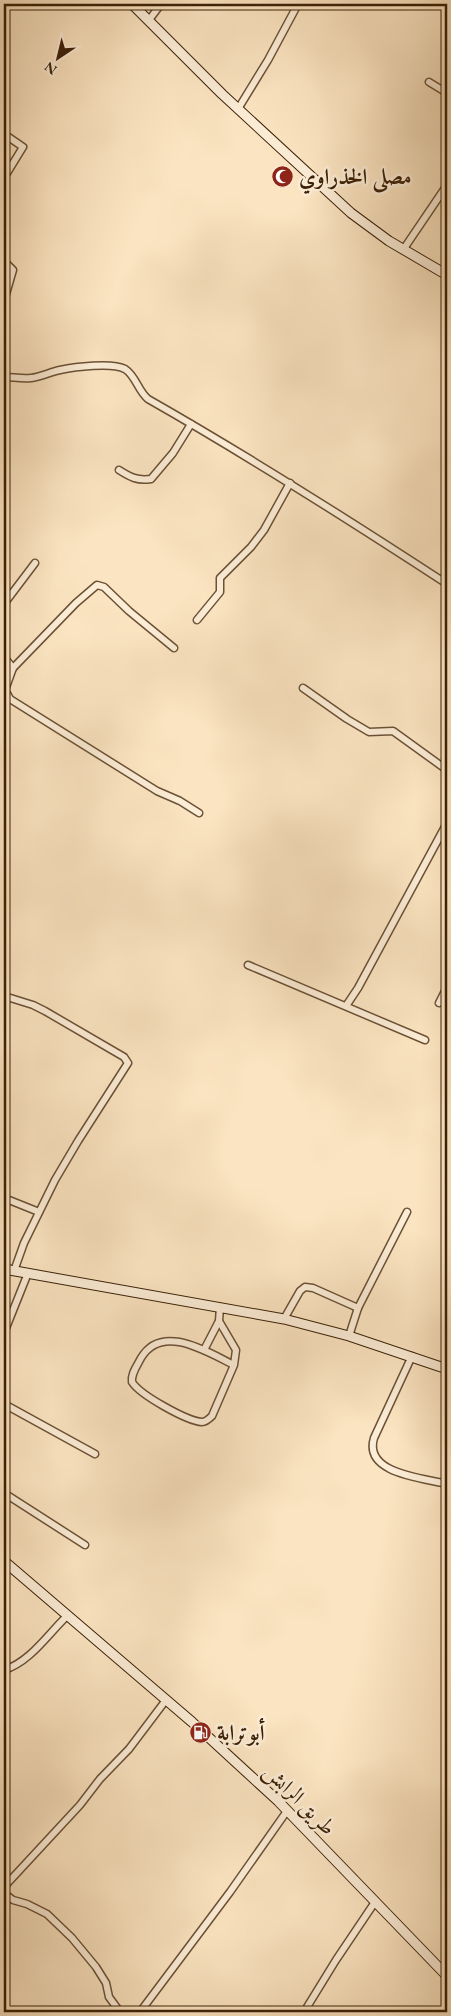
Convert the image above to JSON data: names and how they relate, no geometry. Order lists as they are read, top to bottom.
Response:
{
  "streets": {
    "street": ["طريق الرابش"]
  },
  "places": {
    "mosque": ["مصلى الخذراوي"],
    "fuel station": ["أبوترابة"]
  },
  "north": "bottom left"
}
